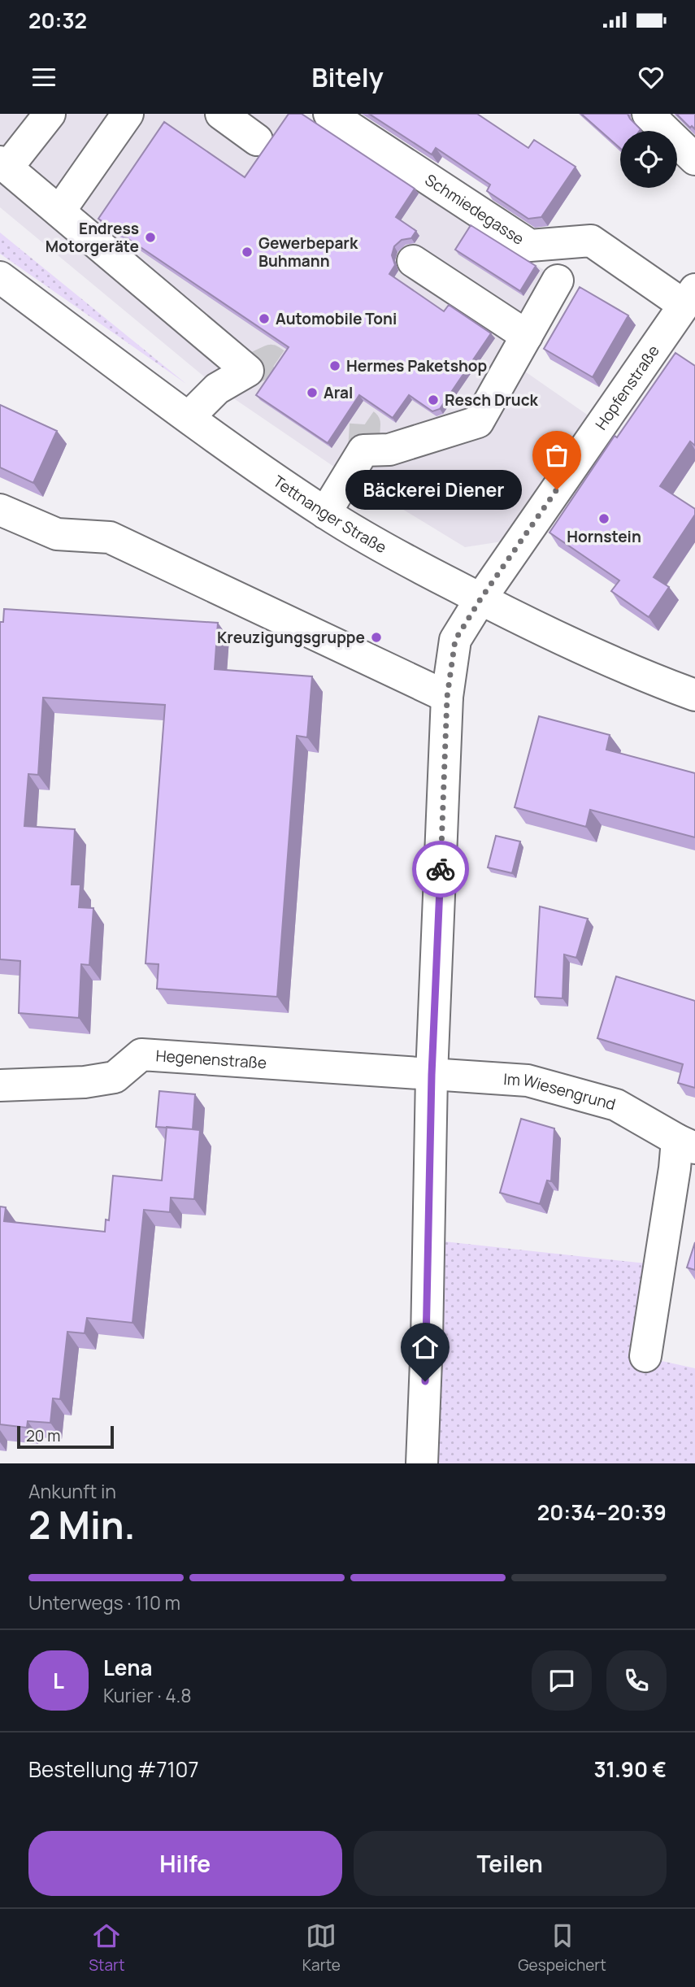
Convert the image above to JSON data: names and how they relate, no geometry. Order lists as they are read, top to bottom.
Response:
{
  "streets": {
    "street": [
      "Schmiedegasse",
      "Hopfenstraße",
      "Tettnanger Straße",
      "Hegenenstraße",
      "Im Wiesengrund"
    ]
  },
  "crossings": [
    ["Schmiedegasse", "Hopfenstraße"],
    ["Hopfenstraße", "Tettnanger Straße"],
    ["Hegenenstraße", "Im Wiesengrund"]
  ],
  "places": [
    "Endress Motorgeräte",
    "Gewerbepark Buhmann",
    "Automobile Toni",
    "Hermes Paketshop",
    "Aral",
    "Resch Druck",
    "Bäckerei Diener",
    "Hornstein",
    "Kreuzigungsgruppe"
  ],
  "scale_bar": "20 m",
  "page": {
    "status": "20:32",
    "header": "Bitely",
    "bubble": "Bäckerei Diener",
    "scale": "20 m",
    "heading": ["2 Min.", "Ankunft in", "20:34–20:39"],
    "panel": [
      "Lena",
      "Kurier · 4.8",
      "Bestellung #7107",
      "31.90 €"
    ],
    "bar": "Unterwegs · 110 m",
    "round": "L",
    "buttons": ["Hilfe", "Teilen"],
    "tabs": ["Start", "Karte", "Gespeichert"]
  }
}
